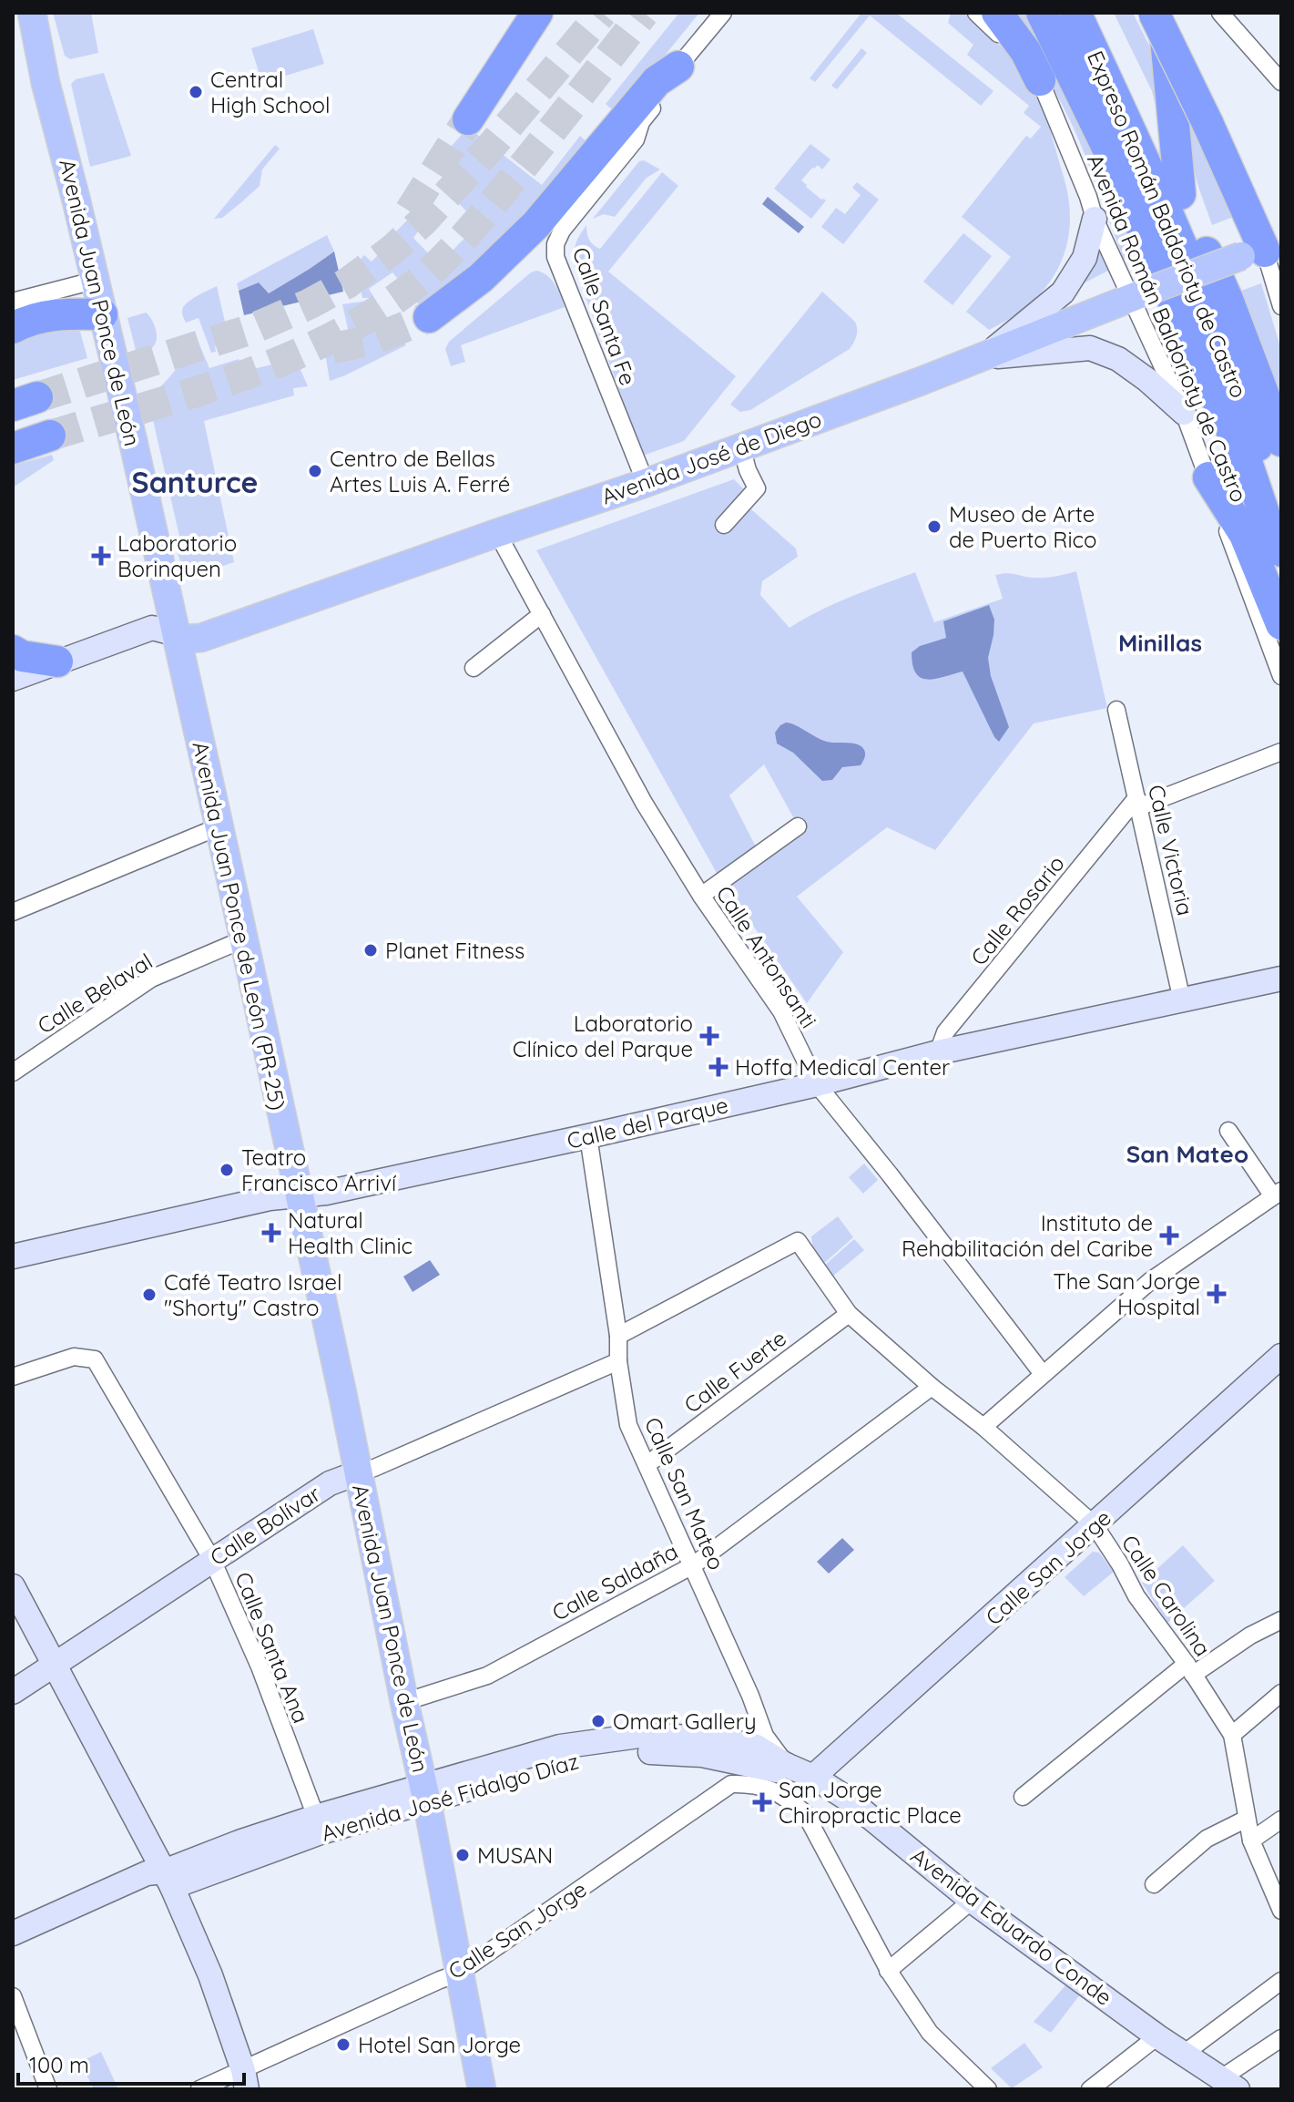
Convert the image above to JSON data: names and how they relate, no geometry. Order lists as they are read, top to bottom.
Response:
{
  "streets": {
    "highway": ["Expreso Román Baldorioty de Castro"],
    "main road": ["Avenida Juan Ponce de León", "Avenida José de Diego", "Avenida Juan Ponce de León (PR-25)"],
    "street": [
      "Calle Santa Fe",
      "Avenida Román Baldorioty de Castro",
      "Calle Victoria",
      "Calle Rosario",
      "Calle Antonsanti",
      "Calle Belaval",
      "Calle del Parque",
      "Calle Fuerte",
      "Calle San Mateo",
      "Calle Bolívar",
      "Calle San Jorge",
      "Calle Saldaña",
      "Calle Carolina",
      "Calle Santa Ana",
      "Avenida José Fidalgo Díaz",
      "Avenida Eduardo Conde"
    ]
  },
  "crossings": [
    ["Avenida Juan Ponce de León", "Avenida José de Diego"],
    ["Avenida Juan Ponce de León", "Avenida Juan Ponce de León (PR-25)"],
    ["Avenida Juan Ponce de León", "Calle Bolívar"],
    ["Avenida Juan Ponce de León", "Calle Saldaña"],
    ["Avenida Juan Ponce de León", "Avenida José Fidalgo Díaz"],
    ["Calle Santa Fe", "Avenida José de Diego"],
    ["Avenida Román Baldorioty de Castro", "Avenida José de Diego"],
    ["Avenida José de Diego", "Avenida Juan Ponce de León (PR-25)"],
    ["Avenida José de Diego", "Calle Antonsanti"],
    ["Calle Victoria", "Calle Rosario"],
    ["Calle Victoria", "Calle del Parque"],
    ["Calle Rosario", "Calle del Parque"],
    ["Avenida Juan Ponce de León (PR-25)", "Calle Belaval"],
    ["Avenida Juan Ponce de León (PR-25)", "Calle del Parque"],
    ["Avenida Juan Ponce de León (PR-25)", "Calle Bolívar"],
    ["Calle Antonsanti", "Calle del Parque"],
    ["Calle del Parque", "Calle San Mateo"],
    ["Calle Fuerte", "Calle San Mateo"],
    ["Calle Fuerte", "Calle Carolina"],
    ["Calle San Mateo", "Calle Bolívar"],
    ["Calle San Mateo", "Calle Saldaña"],
    ["Calle San Mateo", "Calle Carolina"],
    ["Calle San Mateo", "Avenida José Fidalgo Díaz"],
    ["Calle San Mateo", "Avenida Eduardo Conde"],
    ["Calle Bolívar", "Calle Santa Ana"],
    ["Calle San Jorge", "Calle Carolina"],
    ["Calle San Jorge", "Avenida Eduardo Conde"],
    ["Calle Saldaña", "Calle Carolina"],
    ["Calle Santa Ana", "Avenida José Fidalgo Díaz"],
    ["Avenida José Fidalgo Díaz", "Avenida Eduardo Conde"]
  ],
  "districts": ["Santurce", "Minillas", "San Mateo"],
  "places": {
    "other": [
      "Central High School",
      "Centro de Bellas Artes Luis A. Ferré",
      "Museo de Arte de Puerto Rico",
      "Planet Fitness",
      "Teatro Francisco Arriví",
      "Café Teatro Israel \"Shorty\" Castro",
      "Omart Gallery",
      "MUSAN",
      "Hotel San Jorge"
    ],
    "health": [
      "Laboratorio Borinquen",
      "Laboratorio Clínico del Parque",
      "Hoffa Medical Center",
      "Natural Health Clinic",
      "Instituto de Rehabilitación del Caribe",
      "The San Jorge Hospital",
      "San Jorge Chiropractic Place"
    ]
  },
  "scale_bar": "100 m"
}
